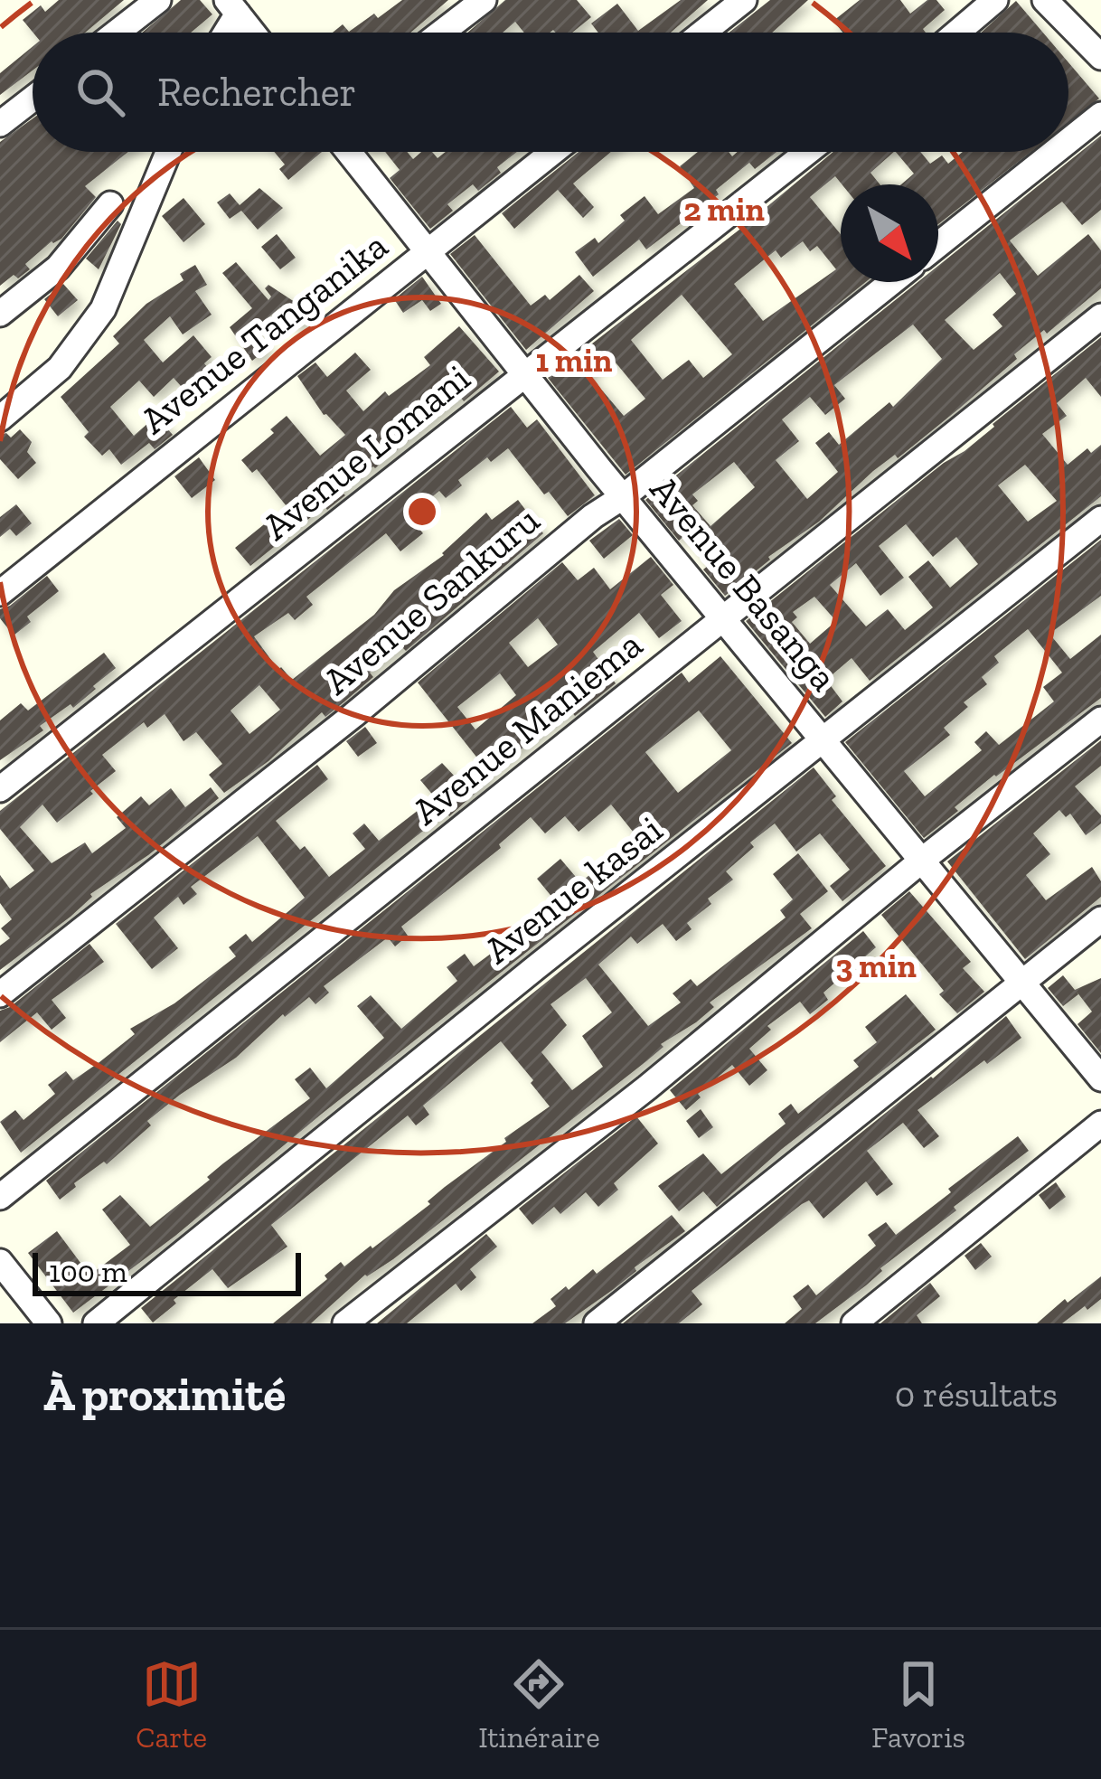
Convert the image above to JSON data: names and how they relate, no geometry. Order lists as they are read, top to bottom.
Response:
{
  "streets": {
    "street": [
      "Avenue Tanganika",
      "Avenue Lomani",
      "Avenue Basanga",
      "Avenue Sankuru",
      "Avenue Maniema",
      "Avenue kasai"
    ]
  },
  "crossings": [
    ["Avenue Tanganika", "Avenue Basanga"],
    ["Avenue Lomani", "Avenue Basanga"],
    ["Avenue Basanga", "Avenue Sankuru"],
    ["Avenue Basanga", "Avenue Maniema"],
    ["Avenue Basanga", "Avenue kasai"]
  ],
  "scale_bar": "100 m",
  "north": "bottom right",
  "page": {
    "search": "Rechercher",
    "scale": "100 m",
    "heading": ["À proximité", "0 résultats"],
    "nav": ["Carte", "Itinéraire", "Favoris"]
  },
  "rings": ["2 min", "1 min", "3 min"]
}
